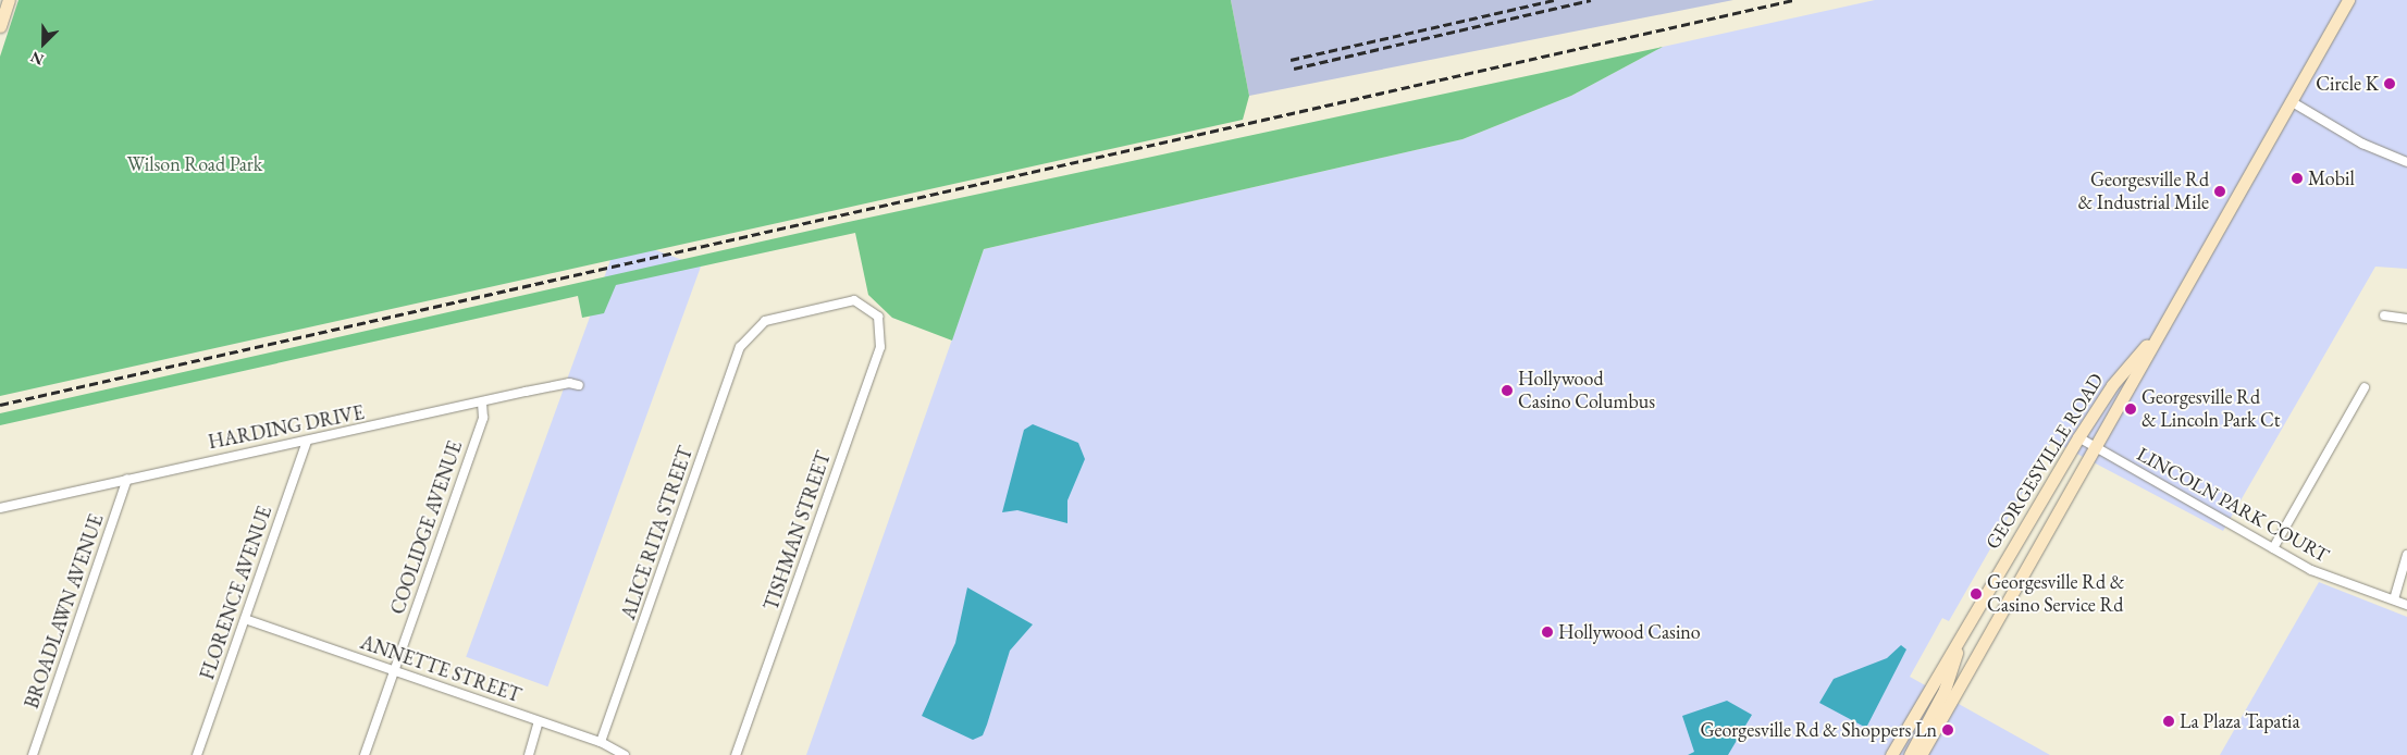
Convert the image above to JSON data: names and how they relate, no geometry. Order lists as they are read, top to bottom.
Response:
{
  "streets": {
    "main road": ["GEORGESVILLE ROAD"],
    "street": [
      "HARDING DRIVE",
      "LINCOLN PARK COURT",
      "COOLIDGE AVENUE",
      "TISHMAN STREET",
      "ALICE RITA STREET",
      "FLORENCE AVENUE",
      "BROADLAWN AVENUE",
      "ANNETTE STREET"
    ]
  },
  "crossings": [
    ["HARDING DRIVE", "COOLIDGE AVENUE"],
    ["HARDING DRIVE", "FLORENCE AVENUE"],
    ["HARDING DRIVE", "BROADLAWN AVENUE"],
    ["GEORGESVILLE ROAD", "LINCOLN PARK COURT"],
    ["COOLIDGE AVENUE", "ANNETTE STREET"],
    ["TISHMAN STREET", "ALICE RITA STREET"],
    ["ALICE RITA STREET", "ANNETTE STREET"],
    ["FLORENCE AVENUE", "ANNETTE STREET"]
  ],
  "parks": ["Wilson Road Park"],
  "places": [
    "Circle K",
    "Mobil",
    "Georgesville Rd & Industrial Mile",
    "Hollywood Casino Columbus",
    "Georgesville Rd & Lincoln Park Ct",
    "Georgesville Rd & Casino Service Rd",
    "Hollywood Casino",
    "La Plaza Tapatia",
    "Georgesville Rd & Shoppers Ln"
  ],
  "north": "bottom left"
}
